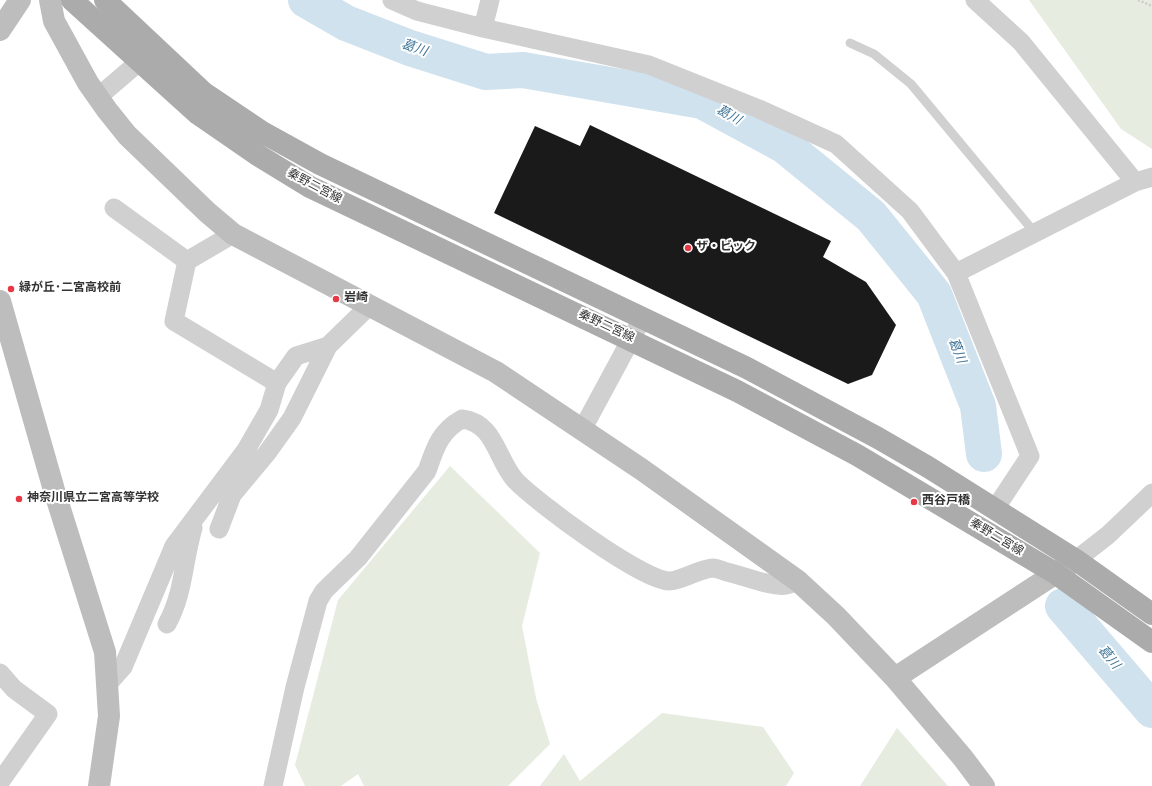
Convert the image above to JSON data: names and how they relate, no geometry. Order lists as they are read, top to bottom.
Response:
{
  "streets": {
    "main road": ["秦野二宮線"]
  },
  "water": ["葛川"],
  "places": [
    "ザ・ビック",
    "緑が丘･二宮高校前",
    "岩崎",
    "神奈川県立二宮高等学校",
    "西谷戸橋"
  ]
}
